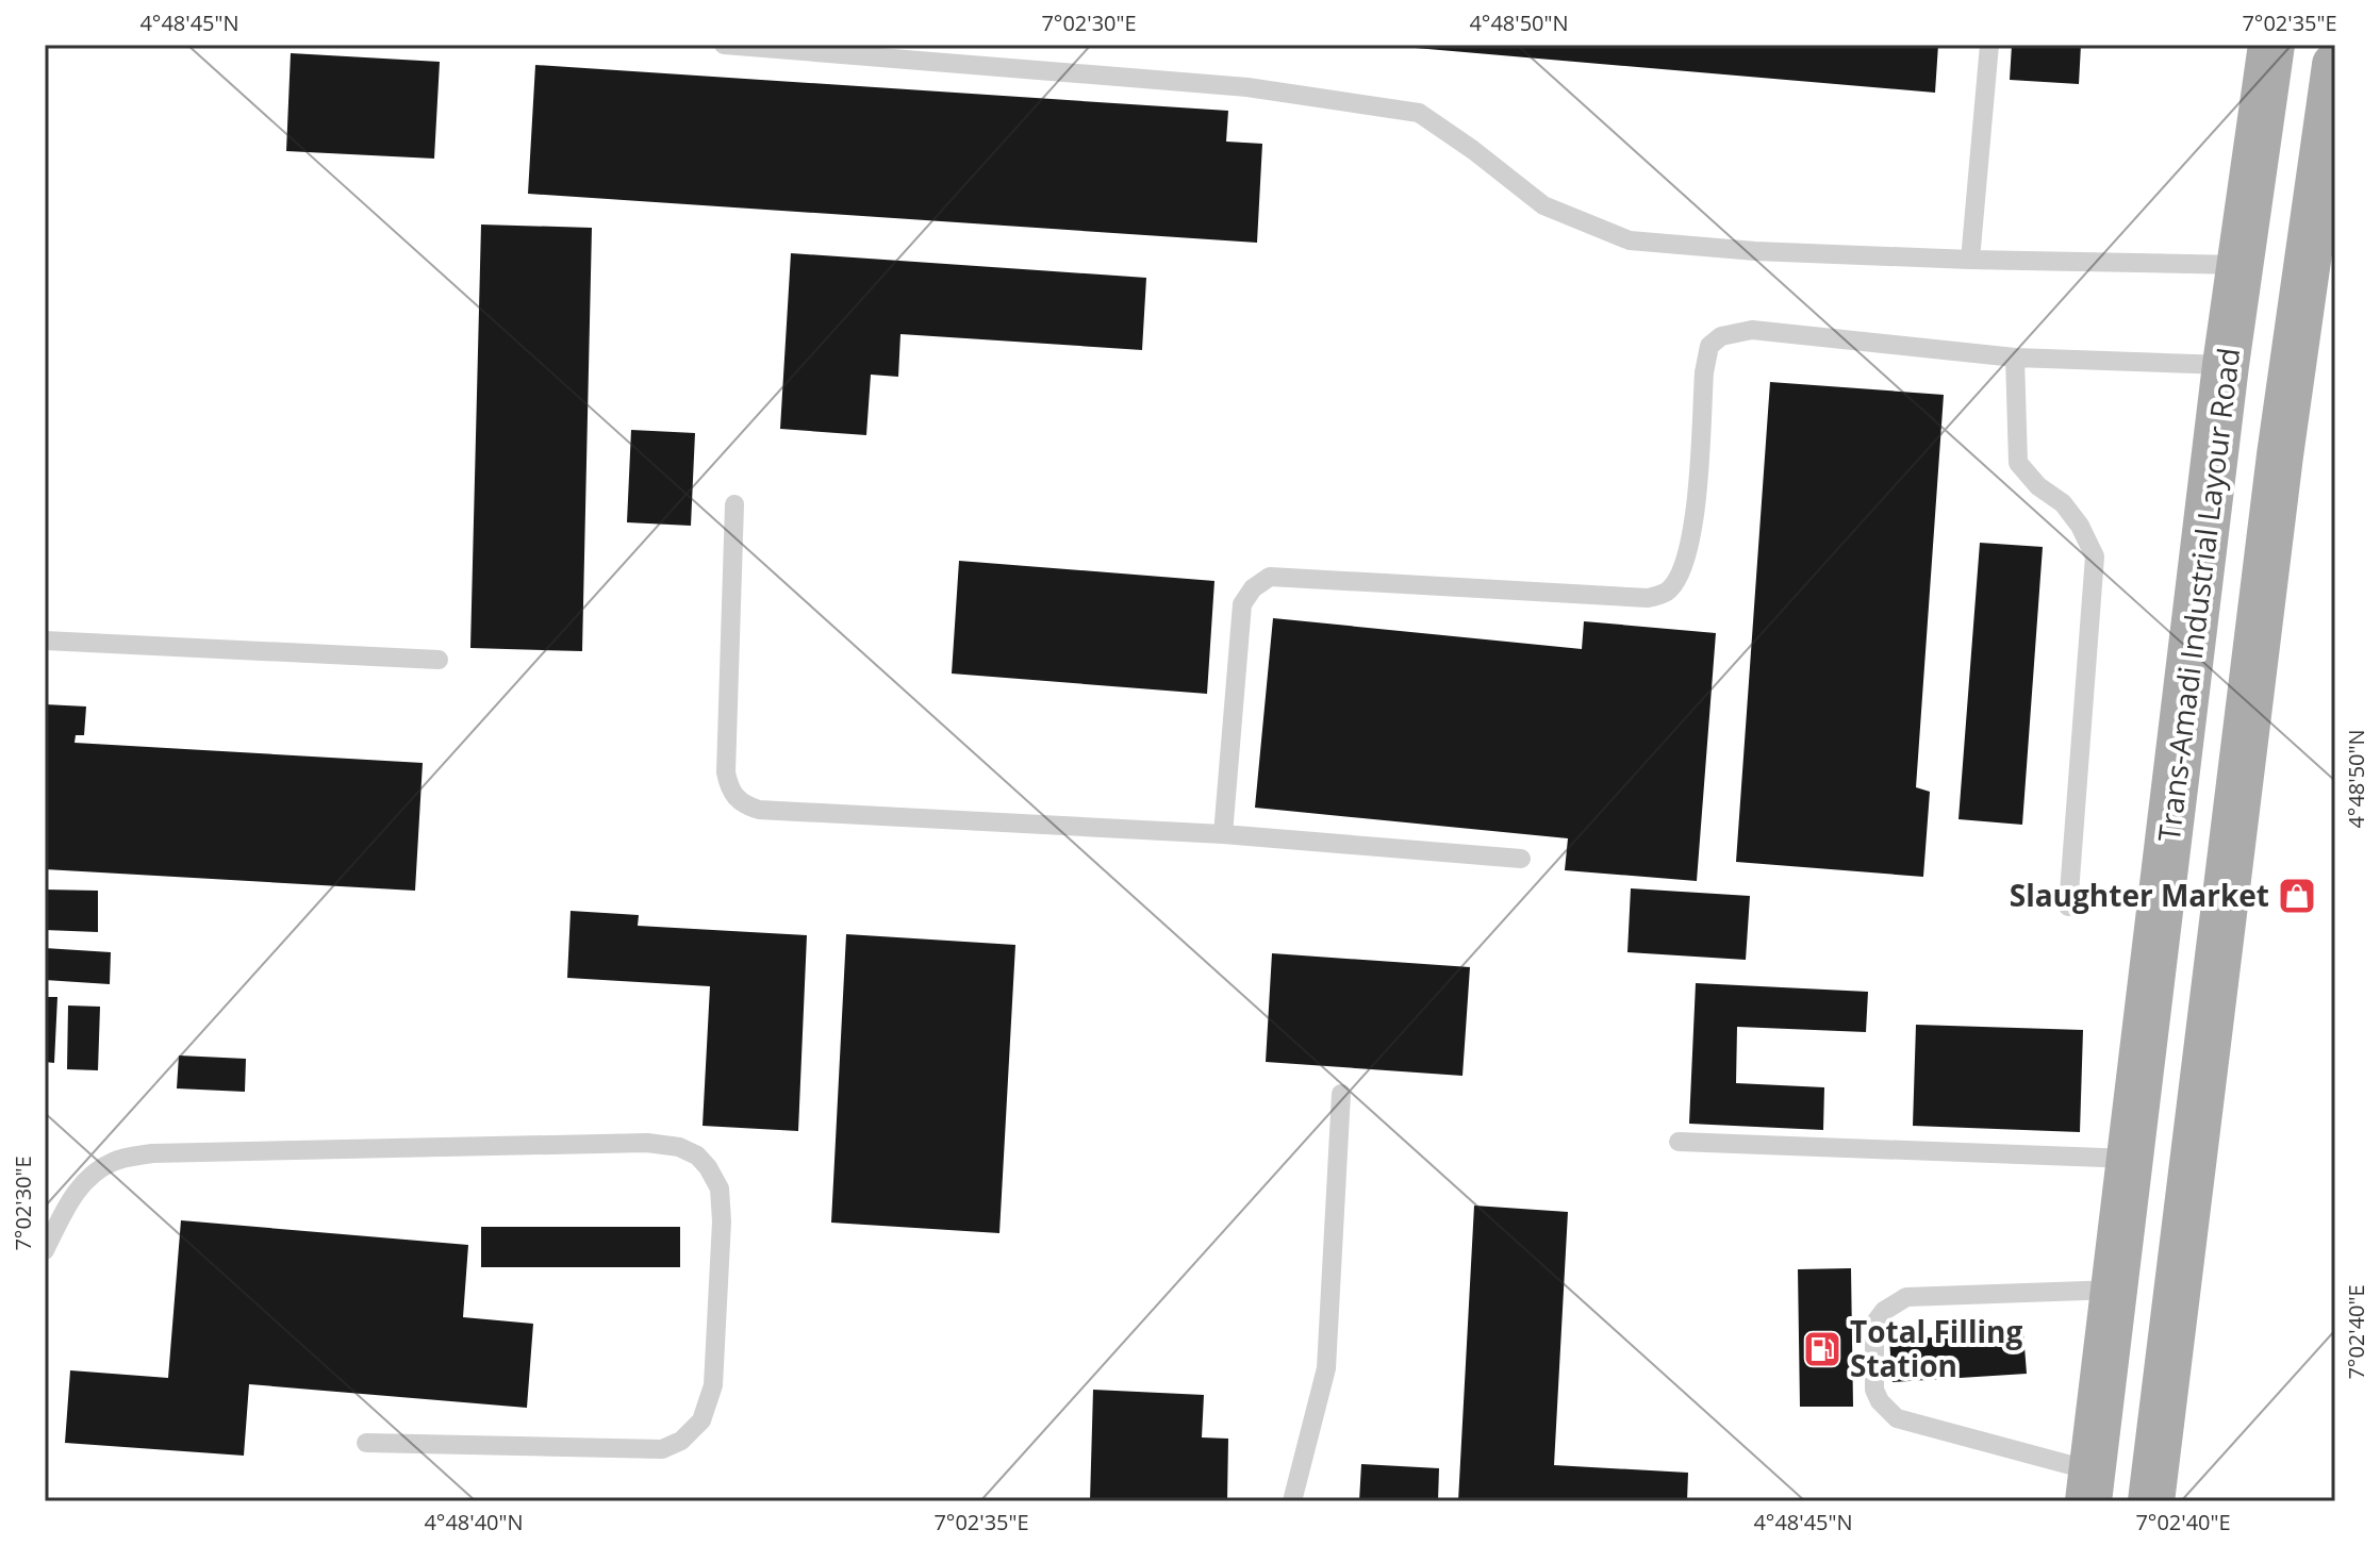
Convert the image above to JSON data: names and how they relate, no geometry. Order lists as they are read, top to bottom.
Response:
{
  "streets": {
    "main road": ["Trans-Amadi Industrial Layour Road"]
  },
  "places": {
    "shop": ["Slaughter Market"],
    "fuel station": ["Total Filling Station"]
  },
  "coordinates": [
    "4°48'45\"N",
    "7°02'30\"E",
    "4°48'50\"N",
    "7°02'35\"E",
    "7°02'40\"E",
    "4°48'40\"N"
  ]
}
